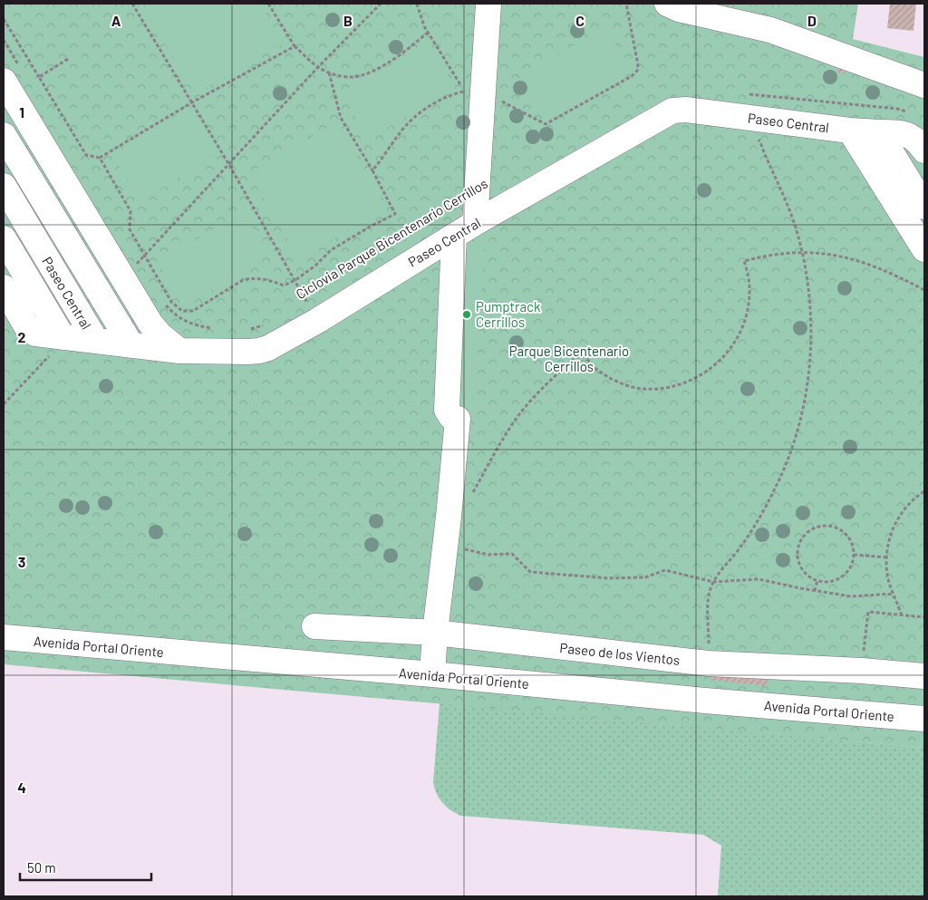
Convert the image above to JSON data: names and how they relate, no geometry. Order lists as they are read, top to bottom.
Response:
{
  "streets": {
    "street": ["Paseo Central", "Avenida Portal Oriente", "Paseo de los Vientos"]
  },
  "parks": ["Parque Bicentenario Cerrillos"],
  "places": ["Pumptrack Cerrillos"],
  "scale_bar": "50 m",
  "grid": {
    "columns": [
      "A",
      "B",
      "C",
      "D"
    ],
    "rows": [
      "1",
      "2",
      "3",
      "4"
    ]
  }
}
